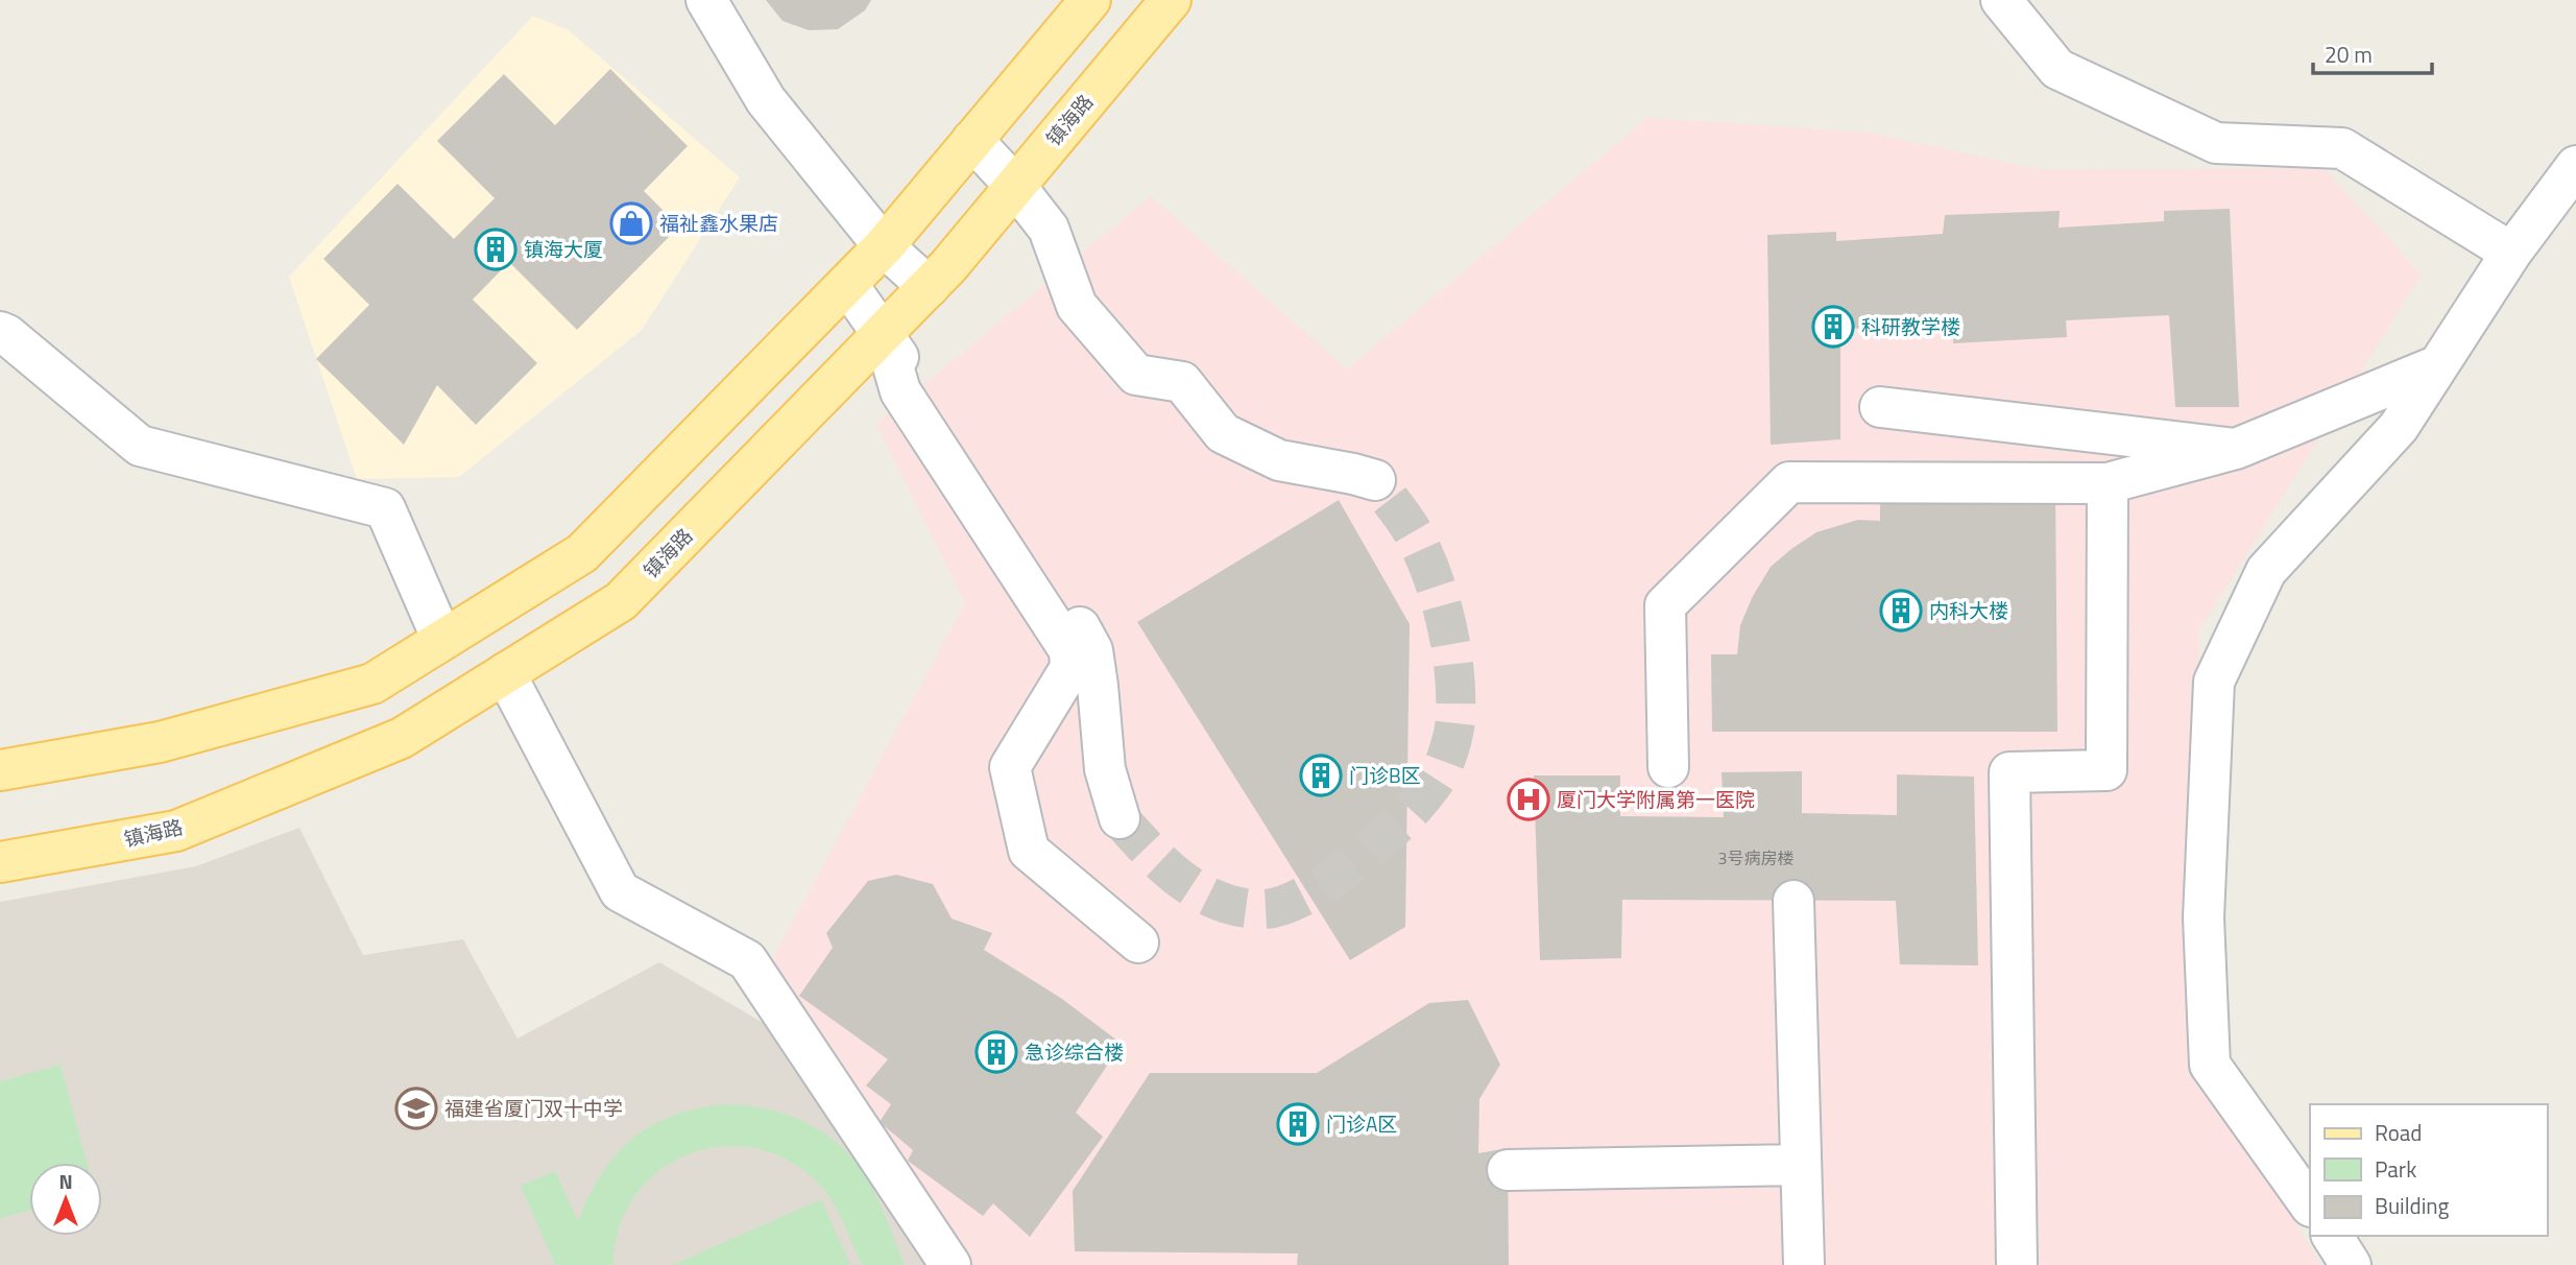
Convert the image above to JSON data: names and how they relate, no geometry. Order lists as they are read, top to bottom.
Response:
{
  "streets": {
    "main road": ["镇海路"]
  },
  "places": {
    "shop": ["福祉鑫水果店"],
    "building": [
      "镇海大厦",
      "科研教学楼",
      "内科大楼",
      "门诊B区",
      "急诊综合楼",
      "门诊A区"
    ],
    "hospital": ["厦门大学附属第一医院"],
    "school or university": ["福建省厦门双十中学"]
  },
  "house_numbers": ["3号病房楼"],
  "legend": ["Road", "Park", "Building"],
  "scale_bar": "20 m",
  "north": "top"
}
